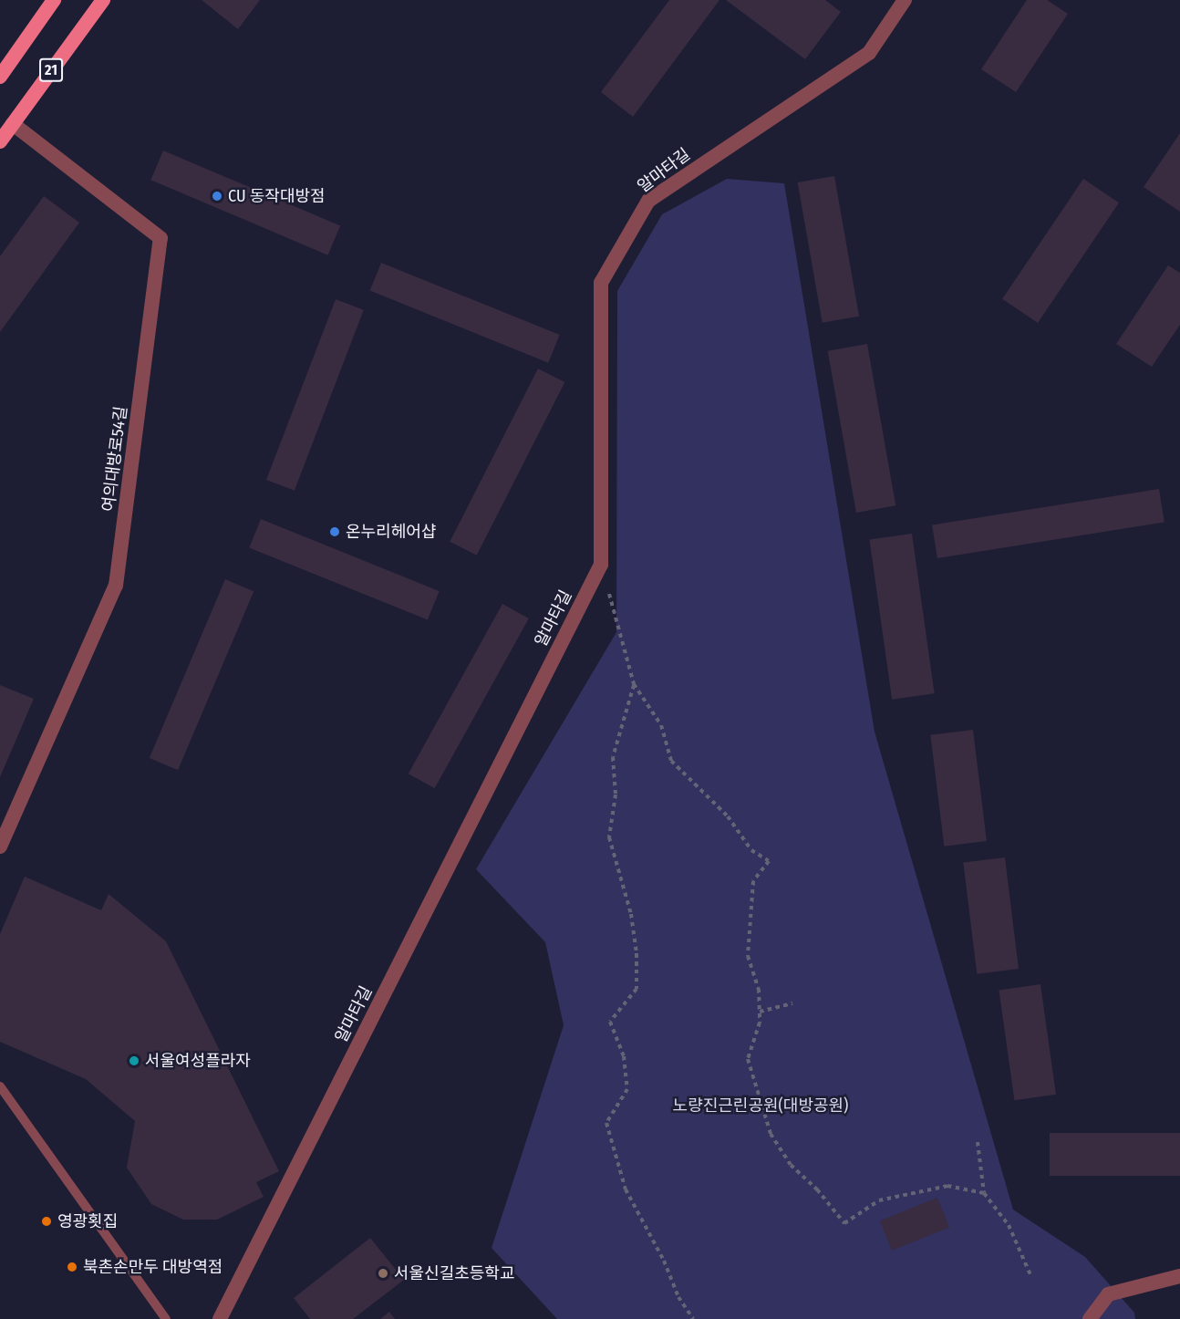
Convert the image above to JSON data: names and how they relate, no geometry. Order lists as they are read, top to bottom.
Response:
{
  "streets": {
    "main road": ["21"],
    "street": ["알마타길", "여의대방로54길"]
  },
  "crossings": [
    ["21", "여의대방로54길"]
  ],
  "parks": ["노량진근린공원(대방공원)"],
  "places": [
    "CU 동작대방점",
    "온누리헤어샵",
    "서울여성플라자",
    "영광횟집",
    "북촌손만두 대방역점",
    "서울신길초등학교"
  ]
}
